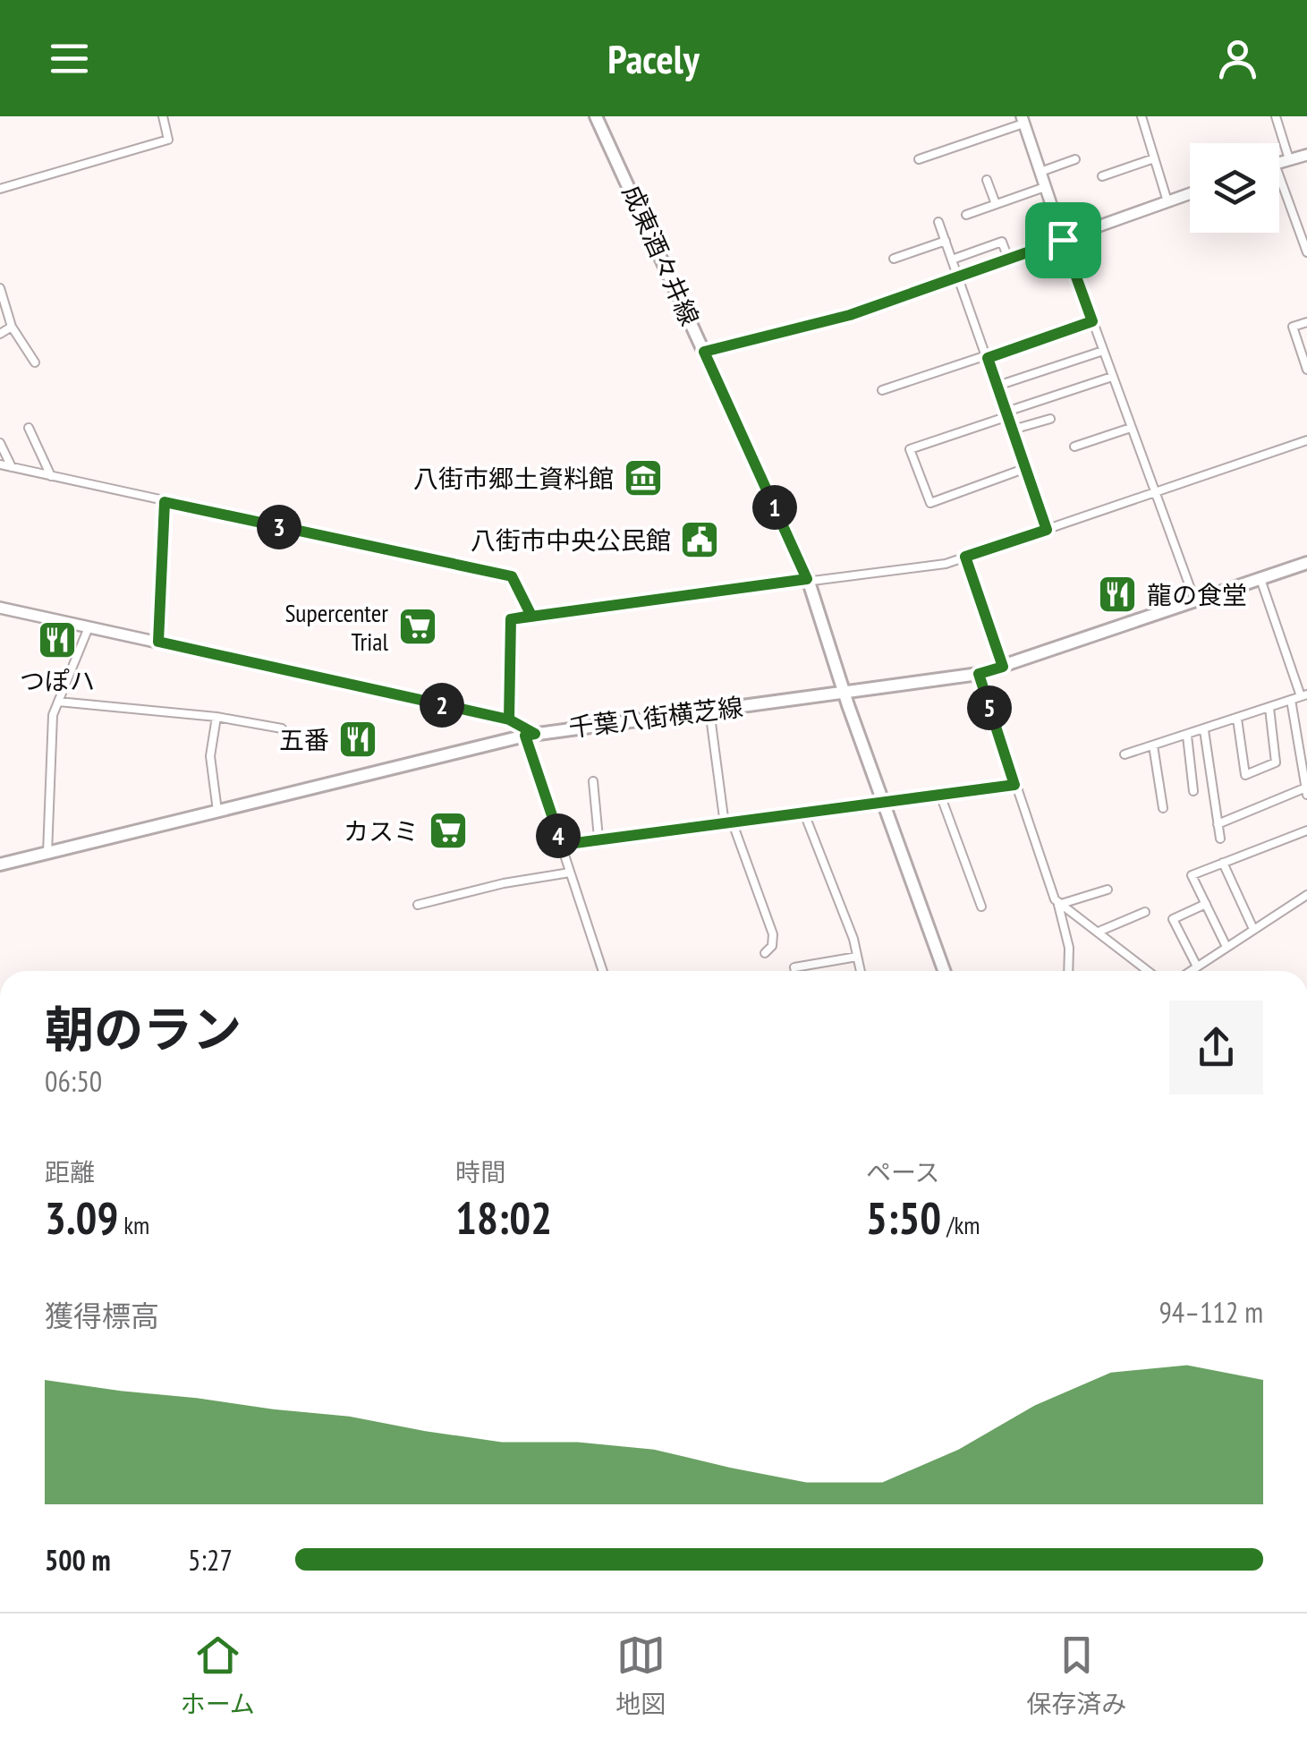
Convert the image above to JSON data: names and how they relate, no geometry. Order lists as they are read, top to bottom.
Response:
{
  "streets": {
    "main road": ["成東酒々井線", "千葉八街横芝線"]
  },
  "crossings": [
    ["成東酒々井線", "千葉八街横芝線"]
  ],
  "places": {
    "museum": ["八街市郷土資料館"],
    "public building": ["八街市中央公民館"],
    "restaurant": ["龍の食堂", "つぽハ", "五番"],
    "supermarket": ["Supercenter Trial", "カスミ"]
  },
  "page": {
    "header": "Pacely",
    "pins": [
      "1",
      "3",
      "2",
      "5",
      "4"
    ],
    "heading": ["朝のラン", "06:50"],
    "stats": [
      ["距離", "3.09 km"],
      ["時間", "18:02"],
      ["ペース", "5:50 /km"]
    ],
    "chart": ["獲得標高", "94–112 m"],
    "list": [
      {
        "name": "500 m",
        "note": "5:27"
      }
    ],
    "tabs": ["ホーム", "地図", "保存済み"]
  }
}
